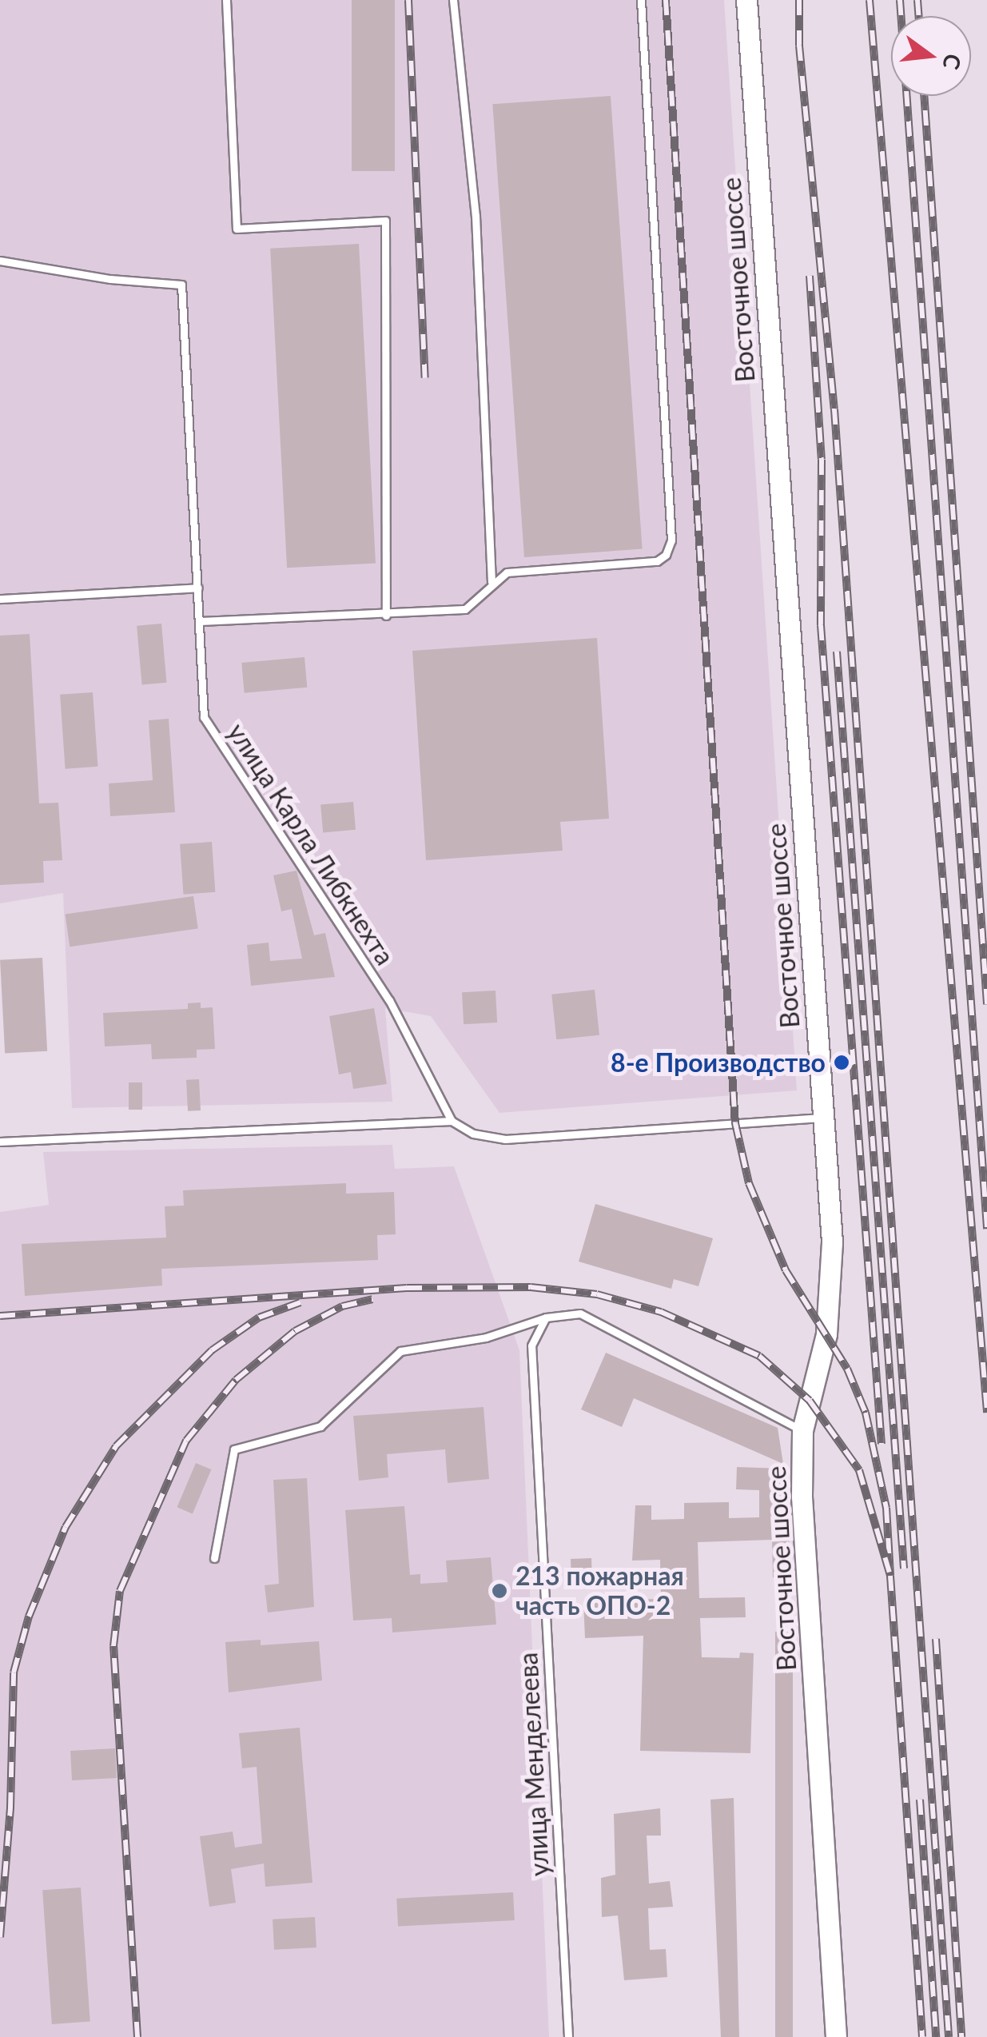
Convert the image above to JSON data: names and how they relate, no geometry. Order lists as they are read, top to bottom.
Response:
{
  "streets": {
    "street": ["Восточное шоссе"],
    "lane": ["улица Карла Либкнехта", "улица Менделеева"]
  },
  "places": ["8-е Производство", "213 пожарная часть ОПО-2"],
  "north": "right"
}
